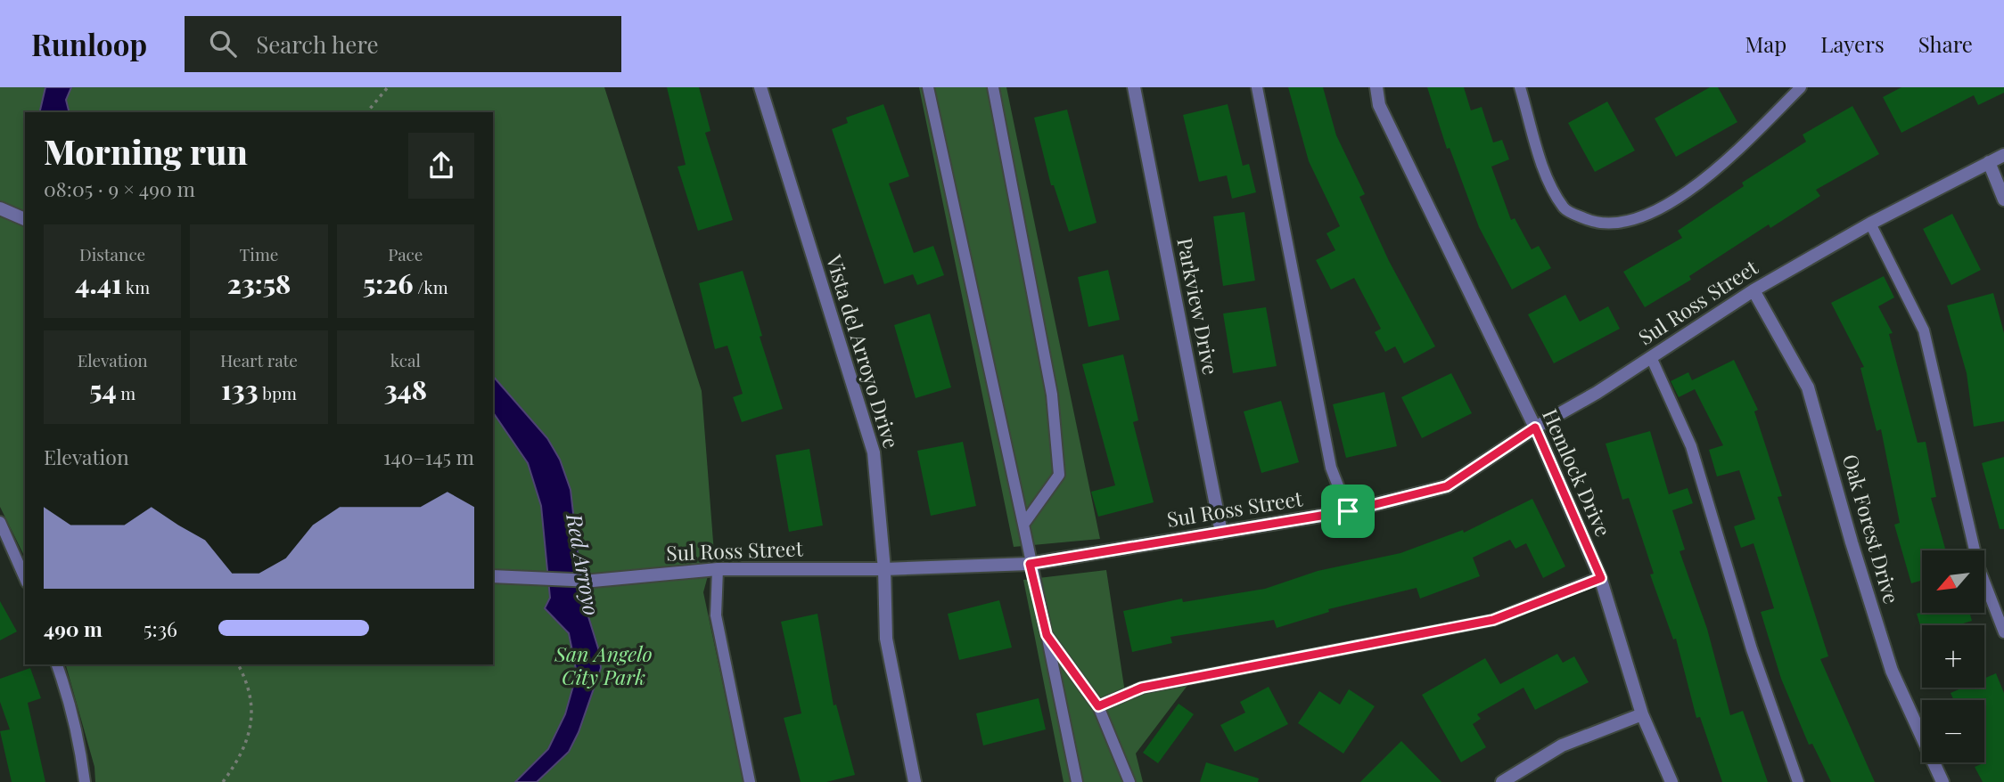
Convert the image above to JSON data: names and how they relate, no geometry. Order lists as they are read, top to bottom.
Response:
{
  "streets": {
    "street": [
      "Sul Ross Street",
      "Parkview Drive",
      "Vista del Arroyo Drive",
      "Hemlock Drive",
      "Oak Forest Drive"
    ]
  },
  "crossings": [
    ["Sul Ross Street", "Parkview Drive"],
    ["Sul Ross Street", "Vista del Arroyo Drive"],
    ["Sul Ross Street", "Hemlock Drive"],
    ["Sul Ross Street", "Oak Forest Drive"]
  ],
  "water": ["Red Arroyo"],
  "parks": ["San Angelo City Park"],
  "north": "bottom left",
  "page": {
    "header": "Runloop",
    "search": "Search here",
    "nav": ["Map", "Layers", "Share"],
    "heading": ["Morning run", "08:05 · 9 × 490 m"],
    "stats": [
      ["Distance", "4.41 km"],
      ["Time", "23:58"],
      ["Pace", "5:26 /km"],
      ["Elevation", "54 m"],
      ["Heart rate", "133 bpm"],
      ["kcal", "348"]
    ],
    "chart": ["Elevation", "140–145 m"],
    "map_buttons": ["+", "−"],
    "list": [
      {
        "name": "490 m",
        "note": "5:36"
      }
    ]
  }
}
